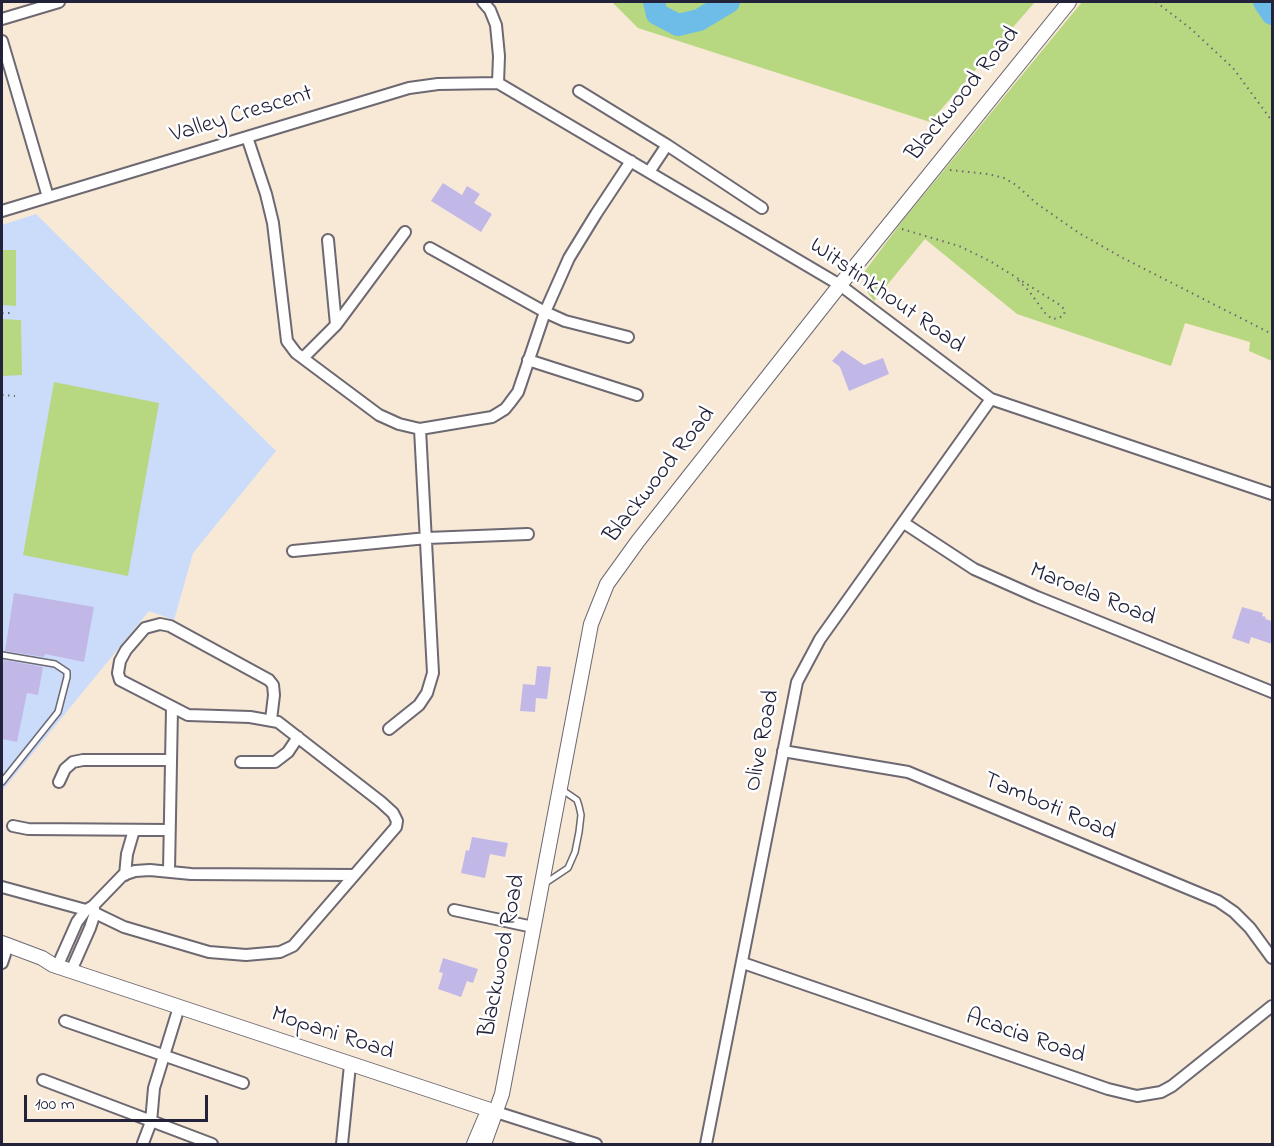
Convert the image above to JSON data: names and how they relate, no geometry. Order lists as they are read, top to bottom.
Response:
{
  "streets": {
    "street": [
      "Blackwood Road",
      "Valley Crescent",
      "Witstinkhout Road",
      "Maroela Road",
      "Olive Road",
      "Tamboti Road",
      "Mopani Road",
      "Acacia Road"
    ]
  },
  "crossings": [
    ["Blackwood Road", "Witstinkhout Road"],
    ["Blackwood Road", "Mopani Road"],
    ["Valley Crescent", "Witstinkhout Road"],
    ["Witstinkhout Road", "Olive Road"],
    ["Maroela Road", "Olive Road"],
    ["Olive Road", "Tamboti Road"],
    ["Olive Road", "Acacia Road"]
  ],
  "scale_bar": "100 m"
}
